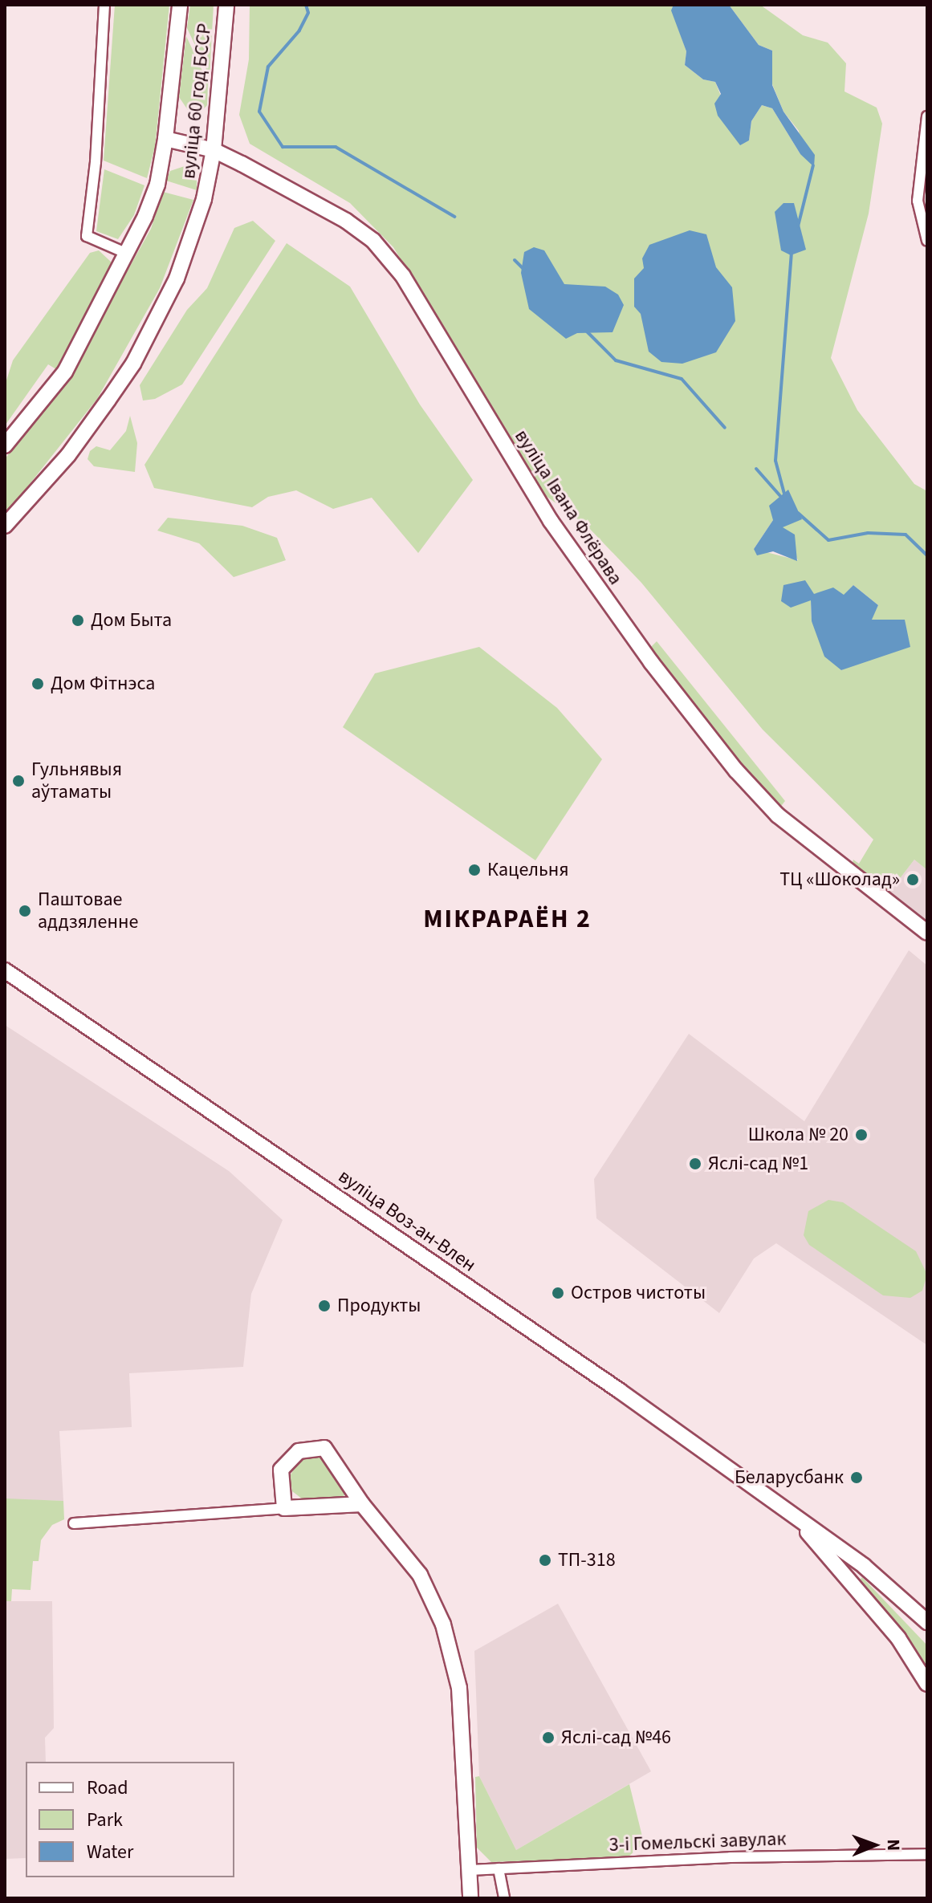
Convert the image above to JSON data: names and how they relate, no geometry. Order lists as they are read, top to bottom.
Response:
{
  "streets": {
    "main road": ["вуліца 60 год БССР", "вуліца Івана Флёрава", "вуліца Воз-ан-Влен"],
    "street": ["3-і Гомельскі завулак"]
  },
  "crossings": [
    ["вуліца 60 год БССР", "вуліца Івана Флёрава"]
  ],
  "districts": ["МІКРАРАЁН 2"],
  "places": [
    "Дом Быта",
    "Дом Фітнэса",
    "Гульнявыя аўтаматы",
    "Кацельня",
    "ТЦ «Шоколад»",
    "Паштовае аддзяленне",
    "Школа № 20",
    "Яслі-сад №1",
    "Остров чистоты",
    "Продукты",
    "Беларусбанк",
    "ТП-318",
    "Яслі-сад №46"
  ],
  "legend": ["Road", "Park", "Water"],
  "north": "right"
}
